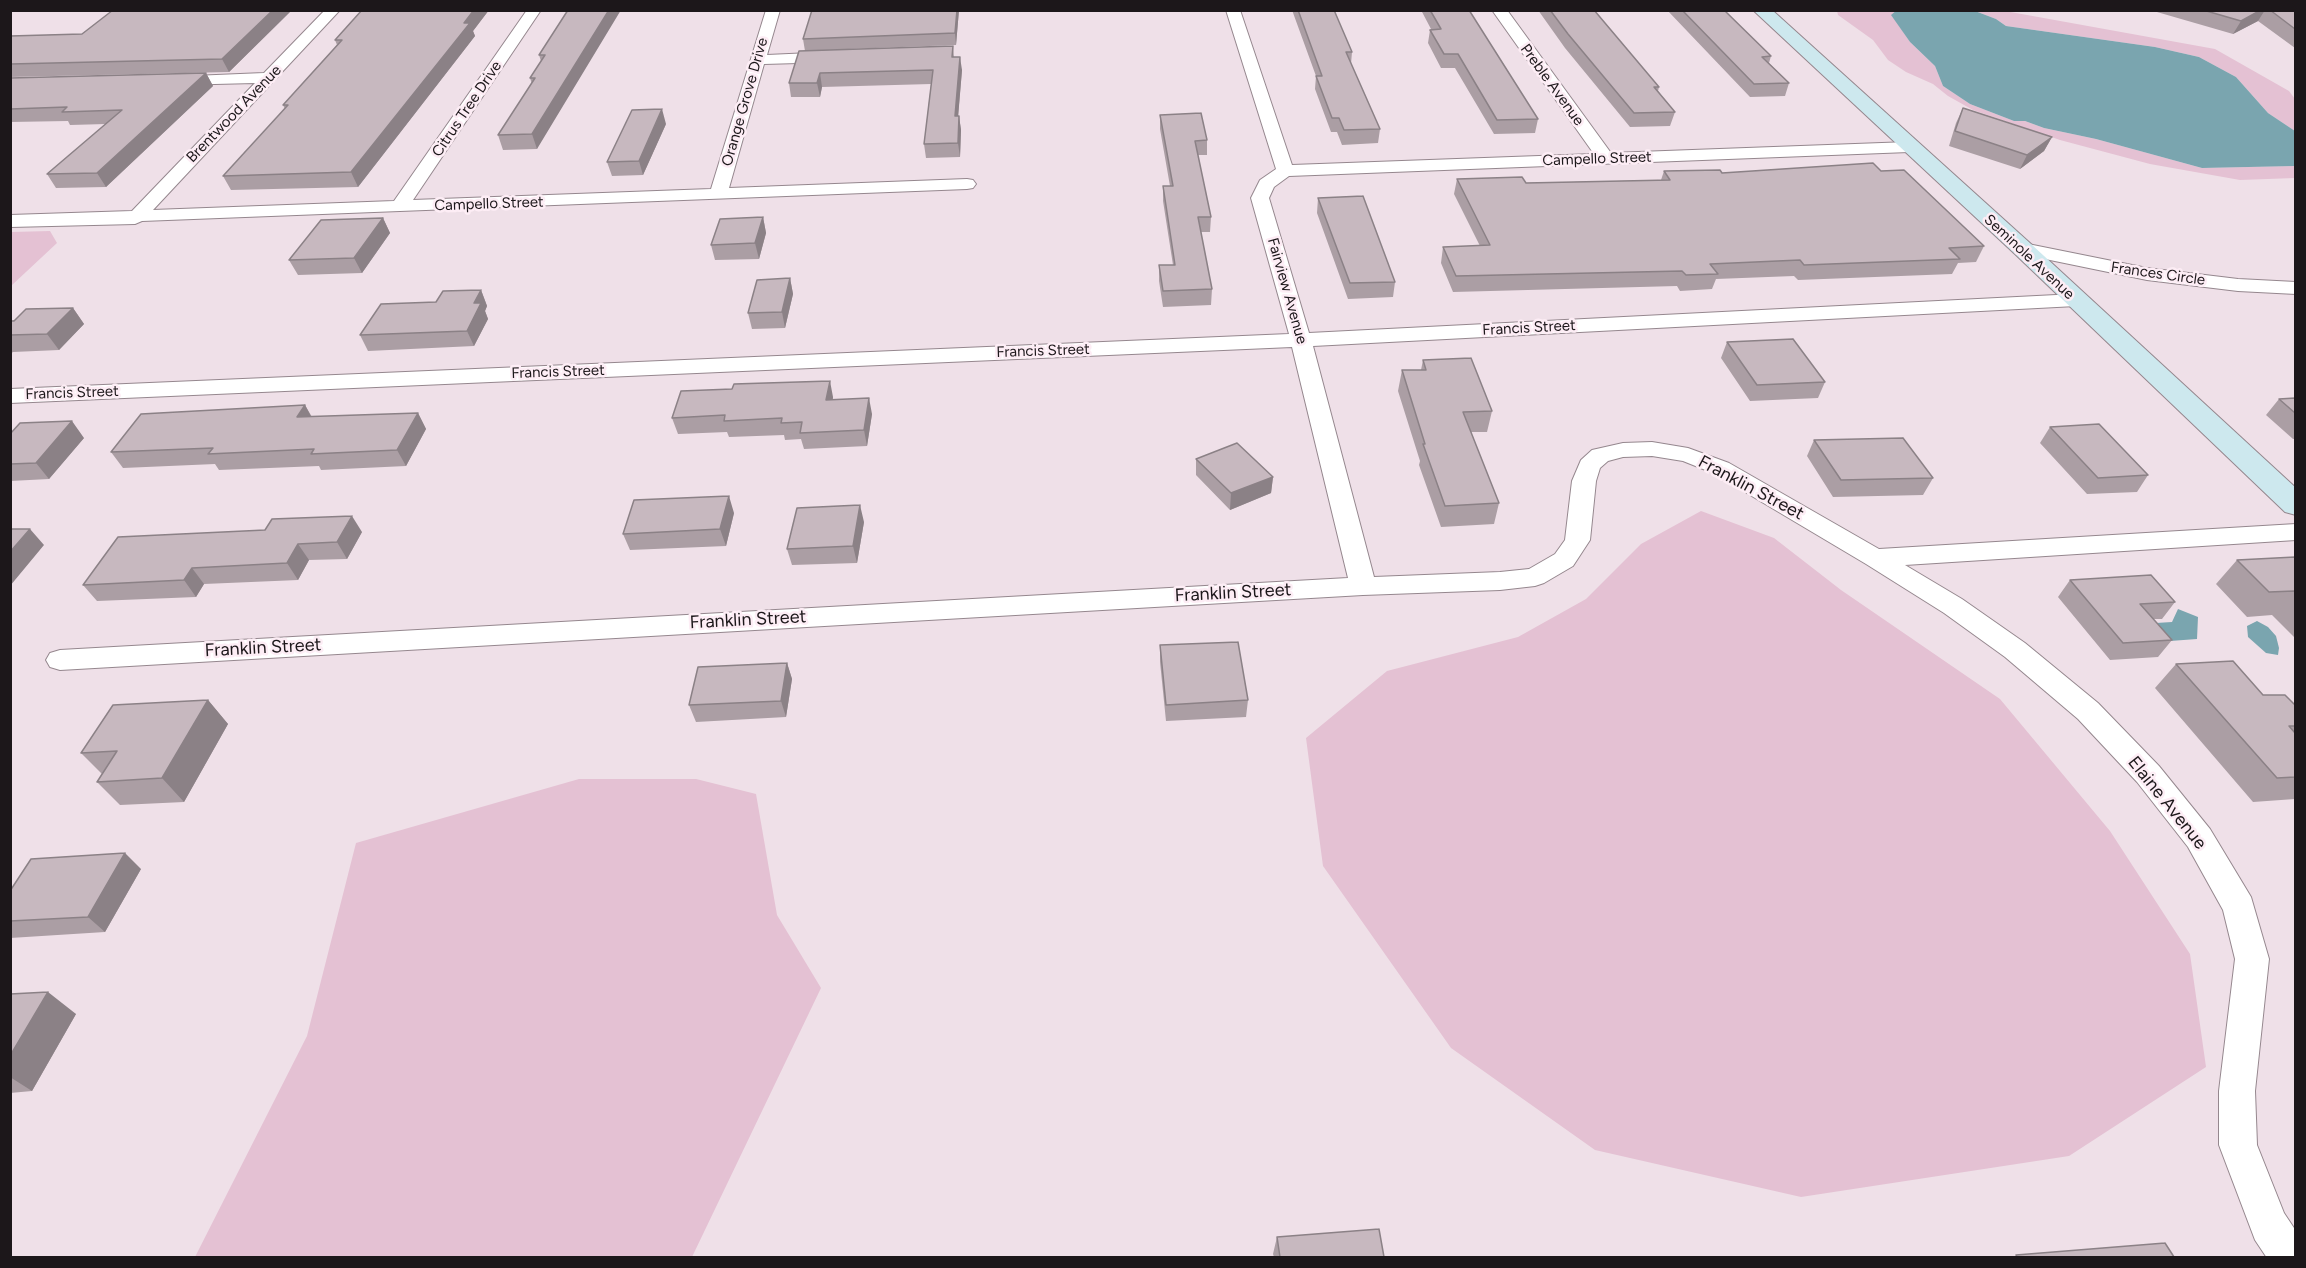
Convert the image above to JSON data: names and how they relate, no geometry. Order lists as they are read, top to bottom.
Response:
{
  "streets": {
    "street": [
      "Preble Avenue",
      "Orange Grove Drive",
      "Citrus Tree Drive",
      "Brentwood Avenue",
      "Campello Street",
      "Seminole Avenue",
      "Frances Circle",
      "Fairview Avenue",
      "Francis Street",
      "Franklin Street",
      "Elaine Avenue"
    ]
  },
  "crossings": [
    ["Preble Avenue", "Campello Street"],
    ["Orange Grove Drive", "Campello Street"],
    ["Citrus Tree Drive", "Campello Street"],
    ["Brentwood Avenue", "Campello Street"],
    ["Campello Street", "Seminole Avenue"],
    ["Campello Street", "Fairview Avenue"],
    ["Seminole Avenue", "Frances Circle"],
    ["Seminole Avenue", "Francis Street"],
    ["Fairview Avenue", "Francis Street"],
    ["Fairview Avenue", "Franklin Street"],
    ["Franklin Street", "Elaine Avenue"]
  ]
}
